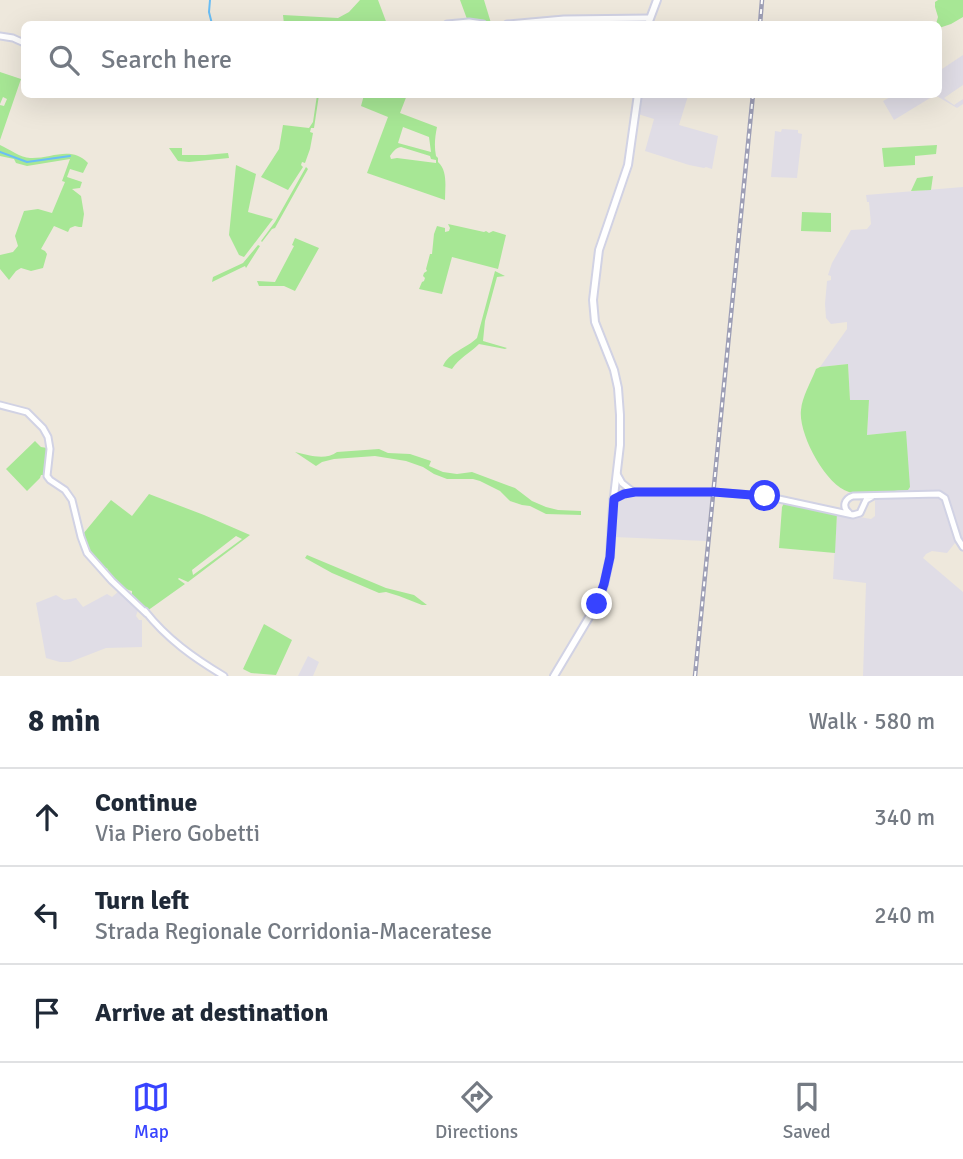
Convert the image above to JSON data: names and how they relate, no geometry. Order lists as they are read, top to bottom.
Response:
{
  "page": {
    "search": "Search here",
    "heading": ["8 min", "Walk · 580 m"],
    "list": [
      ["Continue", "Via Piero Gobetti", "340 m"],
      ["Turn left", "Strada Regionale Corridonia‐Maceratese", "240 m"],
      "Arrive at destination"
    ],
    "nav": ["Map", "Directions", "Saved"]
  }
}
